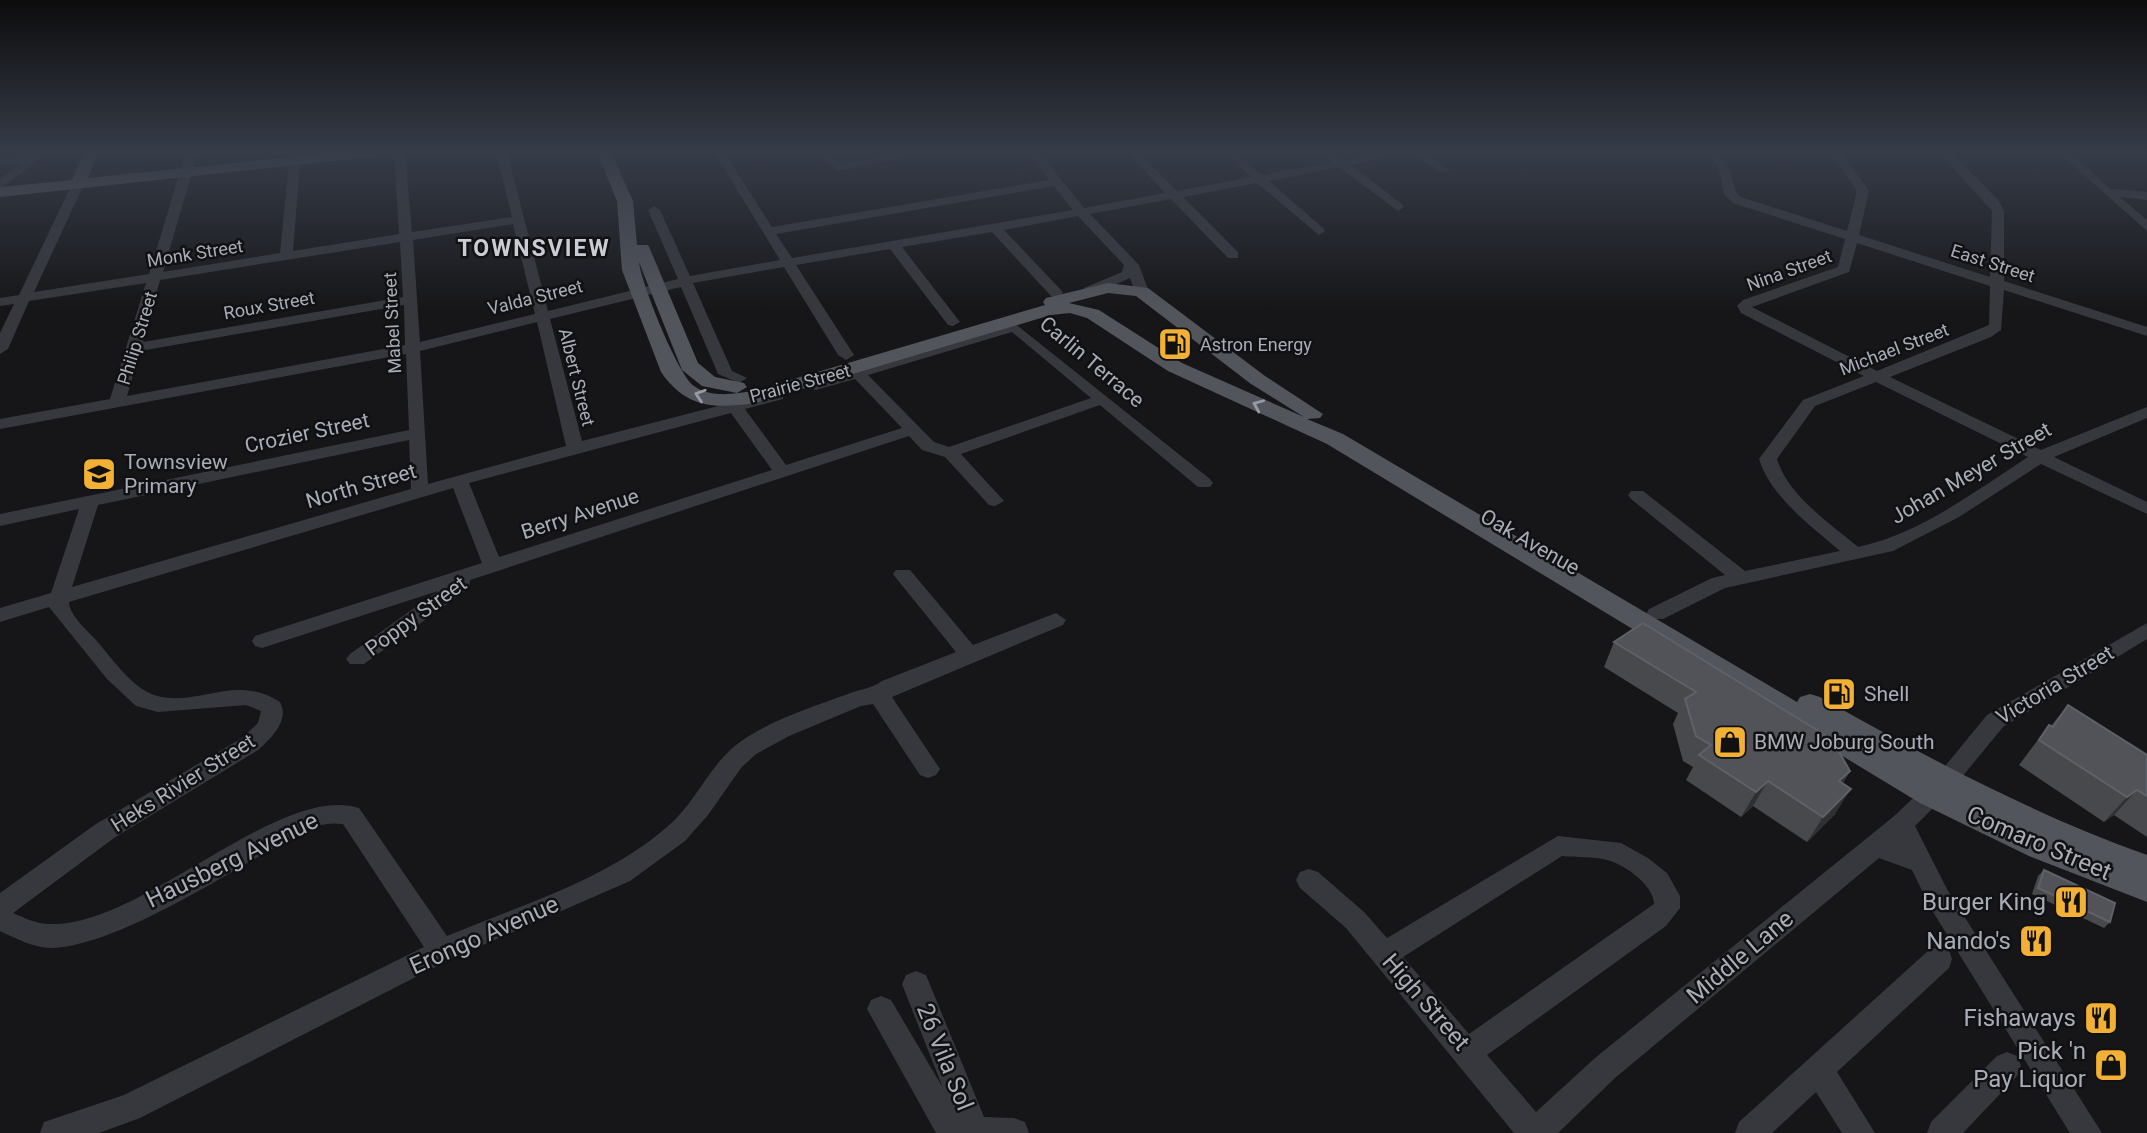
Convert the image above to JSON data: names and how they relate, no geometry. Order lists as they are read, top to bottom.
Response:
{
  "streets": {
    "main road": ["Prairie Street", "Oak Avenue", "Comaro Street"],
    "street": [
      "Monk Street",
      "East Street",
      "Nina Street",
      "Valda Street",
      "Roux Street",
      "Mabel Street",
      "Philip Street",
      "Michael Street",
      "Carlin Terrace",
      "Albert Street",
      "Crozier Street",
      "Johan Meyer Street",
      "North Street",
      "Berry Avenue",
      "Poppy Street",
      "Victoria Street",
      "Heks Rivier Street",
      "Hausberg Avenue",
      "Erongo Avenue",
      "Middle Lane",
      "High Street",
      "26 Vila Sol"
    ]
  },
  "crossings": [
    ["Monk Street", "Mabel Street"],
    ["Monk Street", "Philip Street"],
    ["Monk Street", "Albert Street"],
    ["East Street", "Nina Street"],
    ["East Street", "Michael Street"],
    ["Nina Street", "Michael Street"],
    ["Valda Street", "Mabel Street"],
    ["Valda Street", "Philip Street"],
    ["Valda Street", "Albert Street"],
    ["Valda Street", "Prairie Street"],
    ["Roux Street", "Mabel Street"],
    ["Roux Street", "Philip Street"],
    ["Mabel Street", "Crozier Street"],
    ["Mabel Street", "North Street"],
    ["Michael Street", "Johan Meyer Street"],
    ["Albert Street", "North Street"],
    ["Prairie Street", "North Street"],
    ["Prairie Street", "Berry Avenue"],
    ["Prairie Street", "Oak Avenue"],
    ["Johan Meyer Street", "Oak Avenue"],
    ["North Street", "Poppy Street"],
    ["North Street", "Heks Rivier Street"],
    ["Berry Avenue", "Poppy Street"],
    ["Oak Avenue", "Victoria Street"],
    ["Oak Avenue", "Comaro Street"],
    ["Oak Avenue", "Middle Lane"],
    ["Victoria Street", "Comaro Street"],
    ["Victoria Street", "Middle Lane"],
    ["Comaro Street", "Middle Lane"],
    ["Hausberg Avenue", "Erongo Avenue"],
    ["Middle Lane", "High Street"]
  ],
  "districts": ["TOWNSVIEW"],
  "places": {
    "fuel station": ["Astron Energy", "Shell"],
    "school or university": ["Townsview Primary"],
    "shop": ["BMW Joburg South", "Pick 'n Pay Liquor"],
    "restaurant": ["Burger King", "Nando's", "Fishaways"]
  }
}
